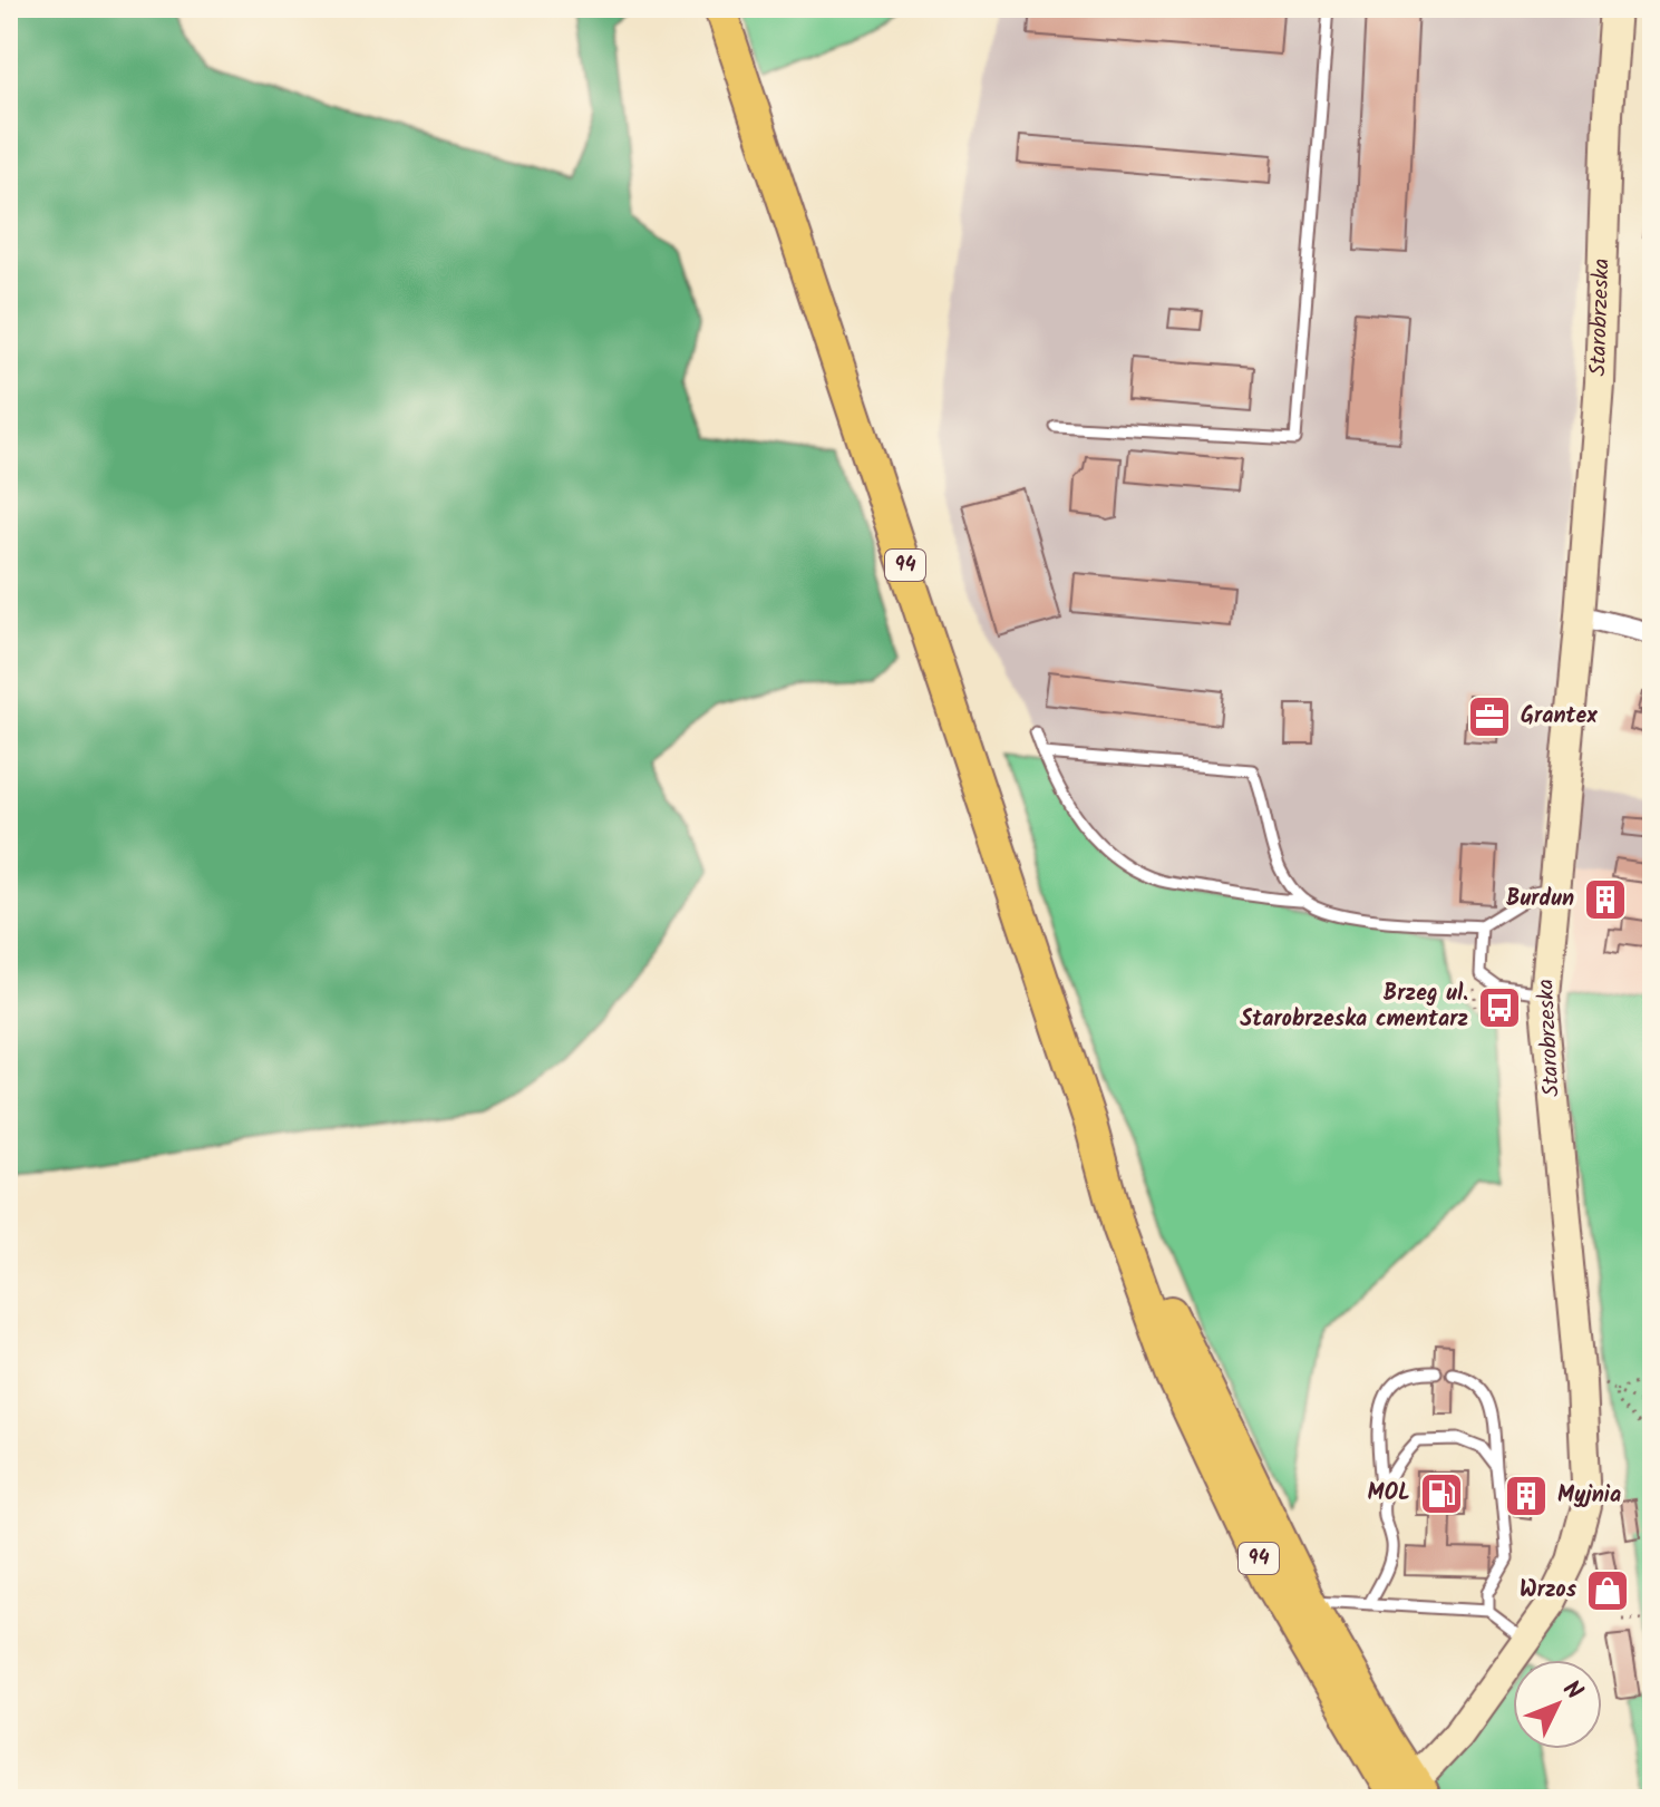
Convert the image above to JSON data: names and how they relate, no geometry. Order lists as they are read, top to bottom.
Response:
{
  "streets": {
    "main road": ["94"],
    "street": ["Starobrzeska"]
  },
  "crossings": [
    ["Starobrzeska", "94"]
  ],
  "places": {
    "office": ["Grantex"],
    "building": ["Burdun", "Myjnia"],
    "bus stop": ["Brzeg ul. Starobrzeska cmentarz"],
    "fuel station": ["MOL"],
    "shop": ["Wrzos"]
  },
  "north": "top right"
}
